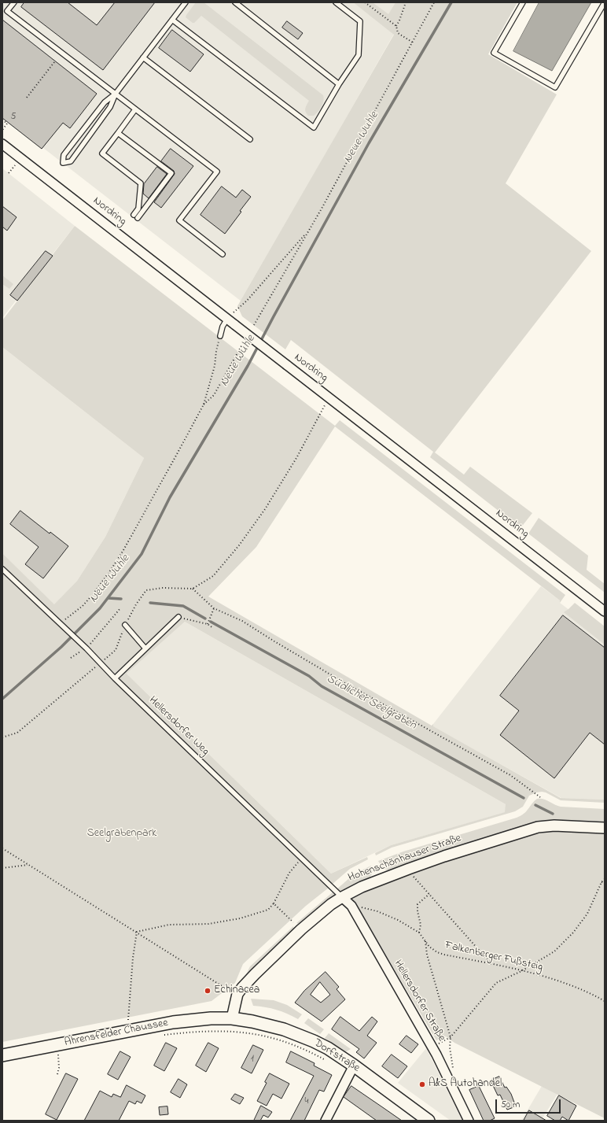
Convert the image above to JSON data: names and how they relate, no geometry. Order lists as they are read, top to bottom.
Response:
{
  "streets": {
    "main road": ["Ahrensfelder Chaussee", "Dorfstraße"],
    "street": ["Nordring", "Hohenschönhauser Straße", "Hellersdorfer Straße"],
    "lane": ["Hellersdorfer Weg"],
    "path": ["Falkenberger Fußsteig"]
  },
  "crossings": [
    ["Hellersdorfer Weg", "Hohenschönhauser Straße"],
    ["Hellersdorfer Weg", "Hellersdorfer Straße"],
    ["Hohenschönhauser Straße", "Hellersdorfer Straße"],
    ["Hohenschönhauser Straße", "Ahrensfelder Chaussee"],
    ["Hohenschönhauser Straße", "Dorfstraße"],
    ["Falkenberger Fußsteig", "Hellersdorfer Straße"],
    ["Ahrensfelder Chaussee", "Dorfstraße"]
  ],
  "water": ["Neue Wuhle", "Südlicher Seelgraben"],
  "parks": ["Seelgrabenpark"],
  "places": ["Echinacea", "A&S Autohandel"],
  "house_numbers": ["5", "1", "4"],
  "scale_bar": "50 m"
}
